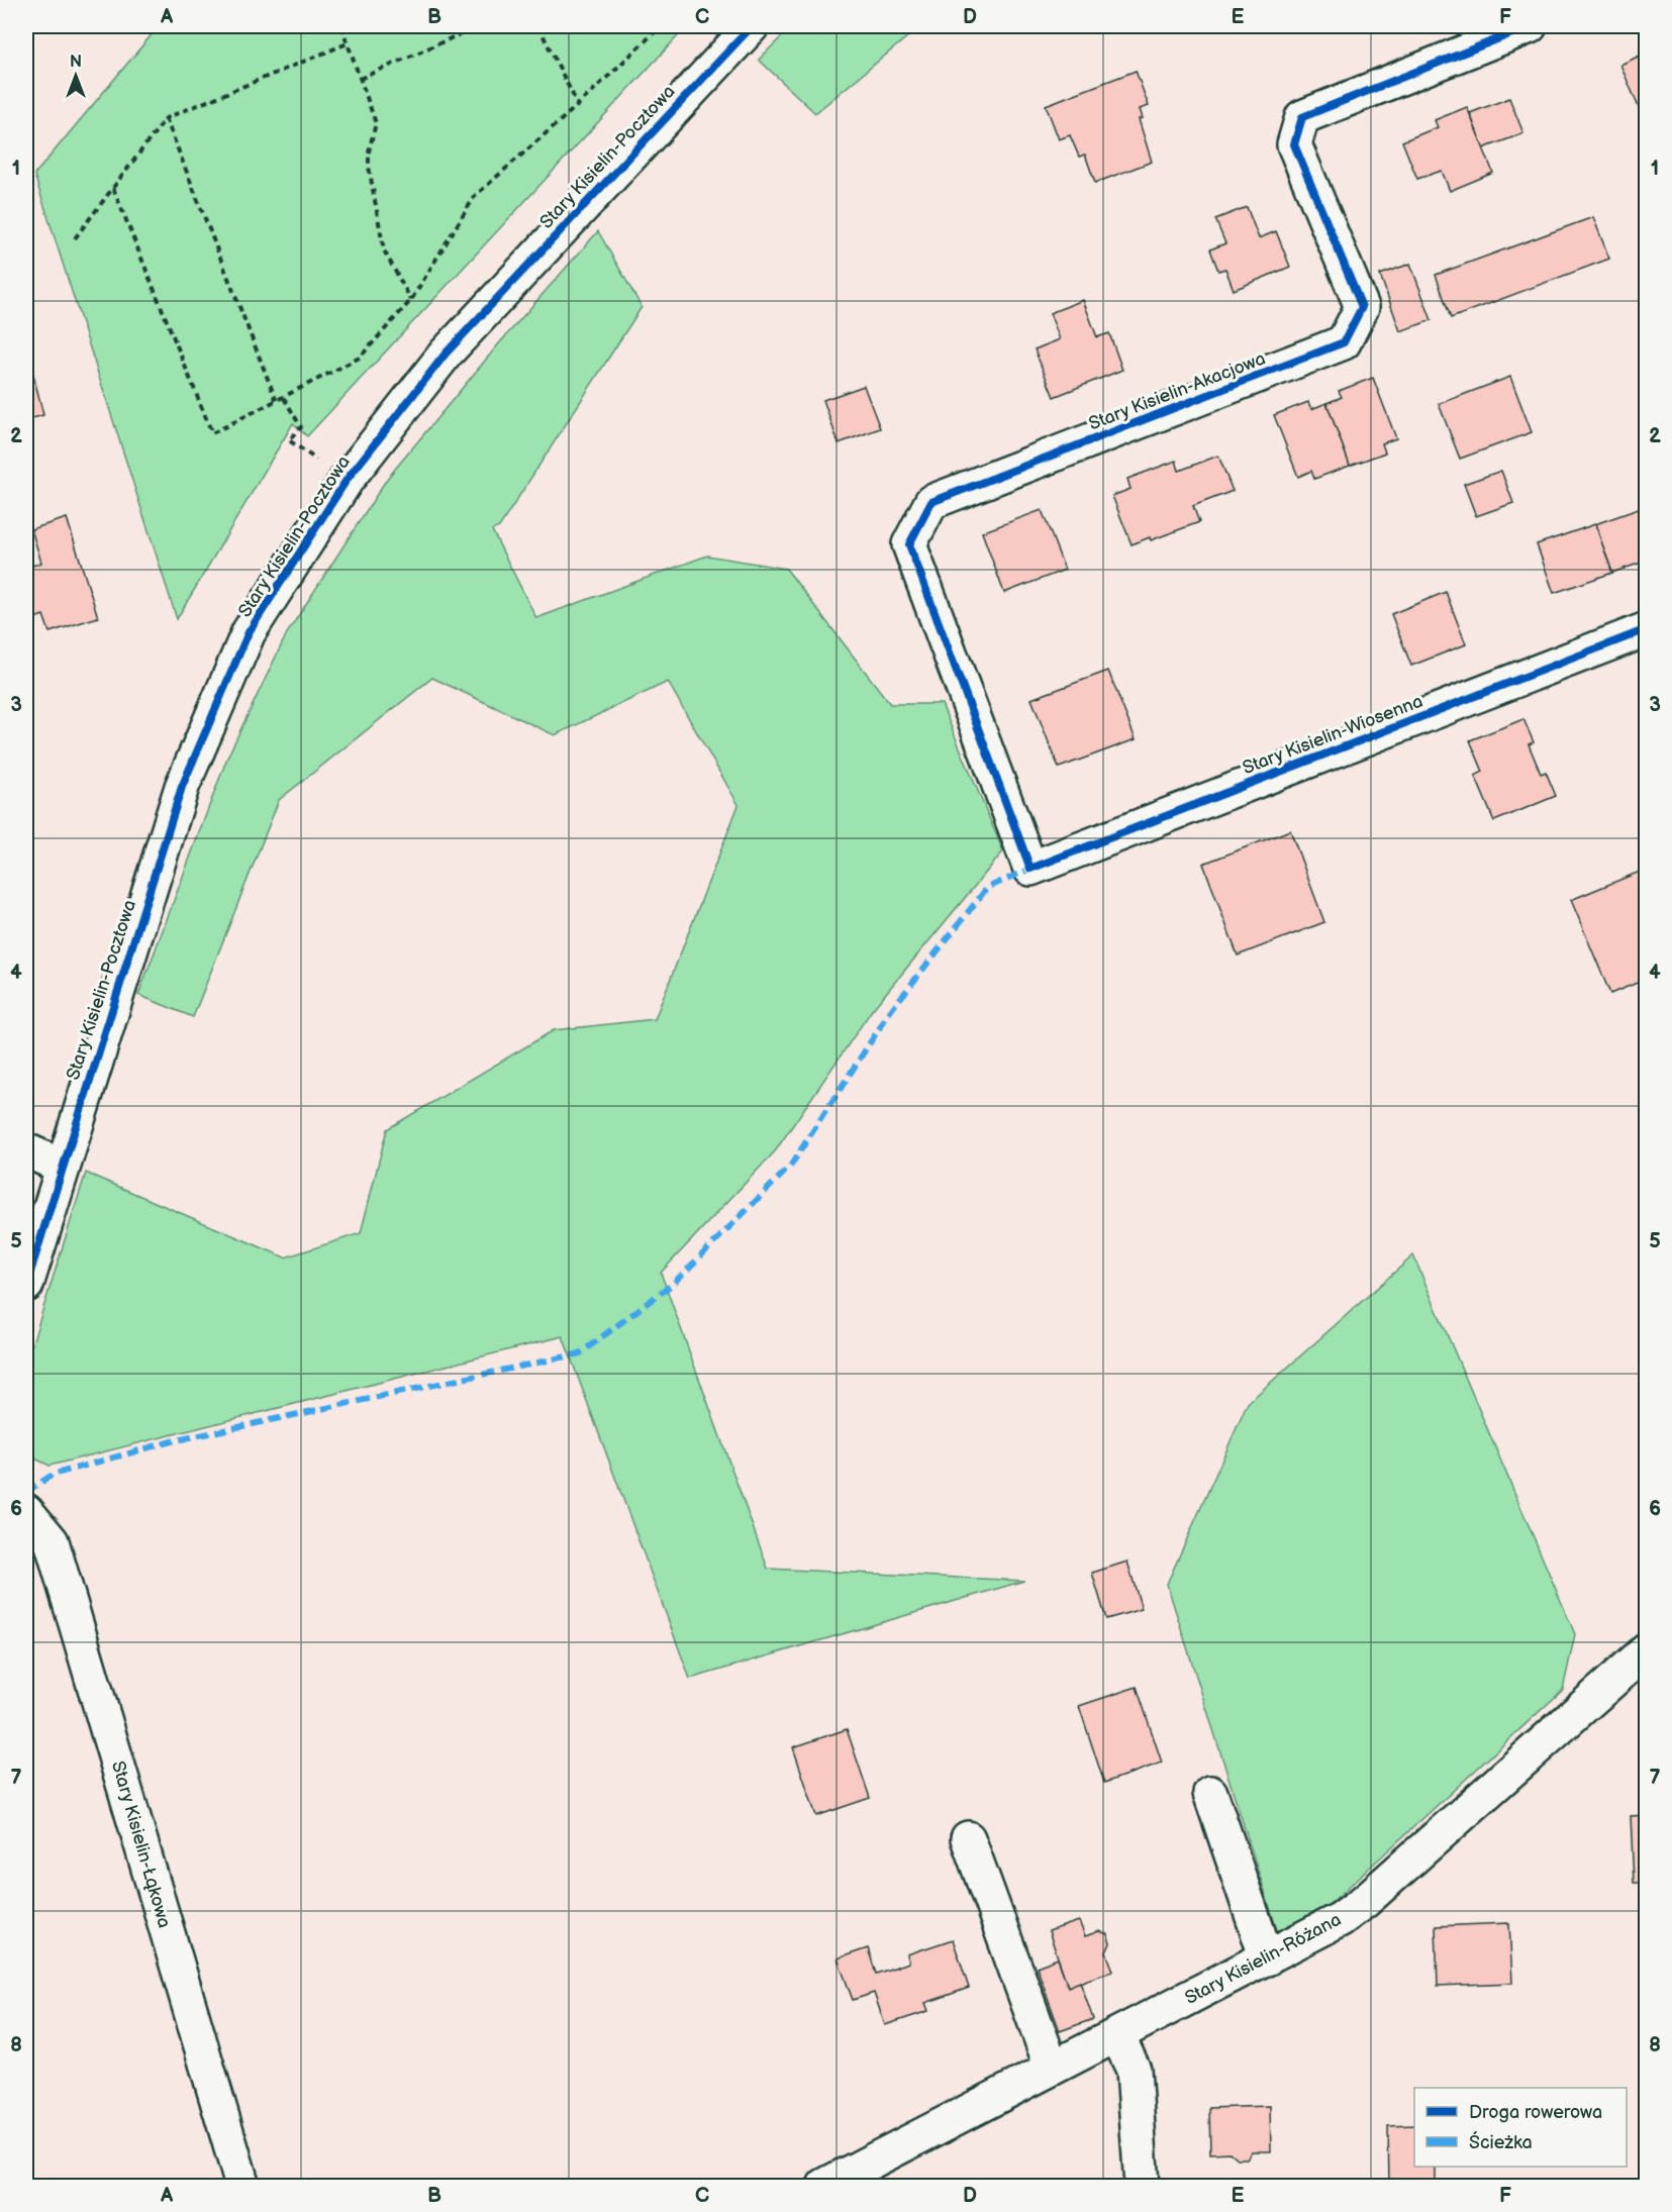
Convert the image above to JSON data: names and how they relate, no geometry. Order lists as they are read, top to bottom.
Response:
{
  "streets": {
    "street": [
      "Stary Kisielin-Pocztowa",
      "Stary Kisielin-Akacjowa",
      "Stary Kisielin-Wiosenna",
      "Stary Kisielin-Łąkowa",
      "Stary Kisielin-Różana"
    ]
  },
  "crossings": [
    ["Stary Kisielin-Akacjowa", "Stary Kisielin-Wiosenna"]
  ],
  "legend": ["Droga rowerowa", "Ścieżka"],
  "north": "top",
  "grid": {
    "columns": [
      "A",
      "B",
      "C",
      "D",
      "E",
      "F"
    ],
    "rows": [
      "1",
      "2",
      "3",
      "4",
      "5",
      "6",
      "7",
      "8"
    ]
  }
}
